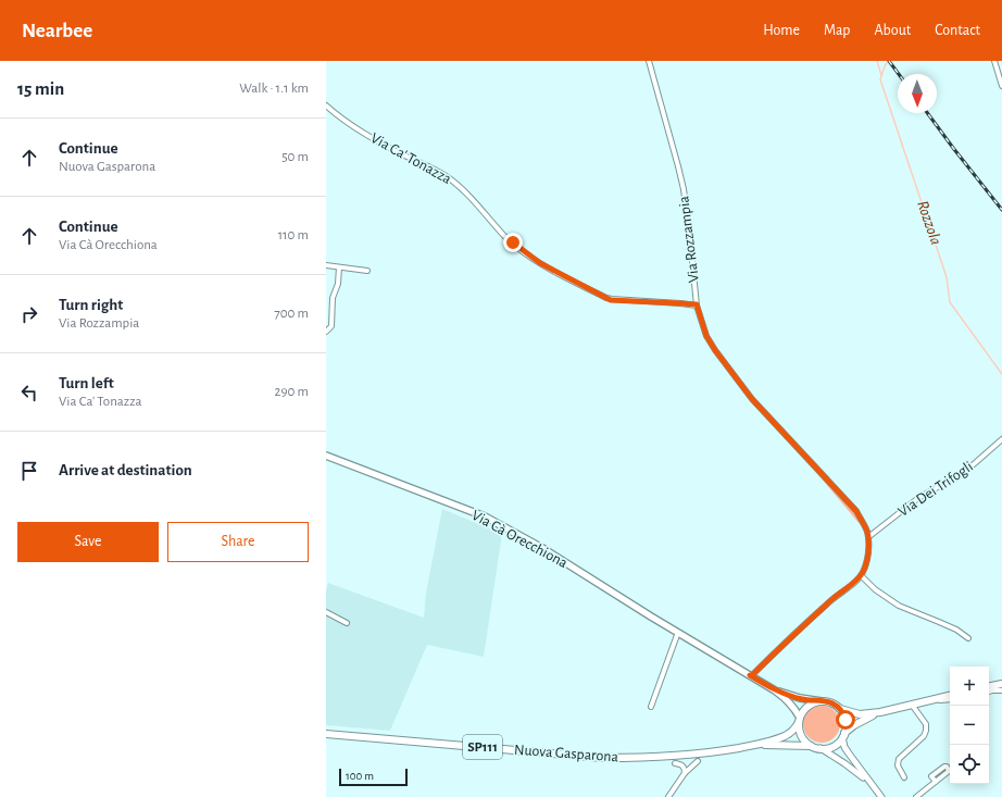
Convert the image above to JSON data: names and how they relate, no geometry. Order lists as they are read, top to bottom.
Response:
{
  "streets": {
    "main road": ["Via Cà Orecchiona", "SP111", "Nuova Gasparona"],
    "street": ["Via Ca' Tonazza", "Via Rozzampia", "Via Dei Trifogli"]
  },
  "crossings": [
    ["Via Ca' Tonazza", "Via Rozzampia"],
    ["Via Rozzampia", "Via Dei Trifogli"],
    ["Via Cà Orecchiona", "Nuova Gasparona"]
  ],
  "water": ["Rozzola"],
  "scale_bar": "100 m",
  "north": "bottom",
  "page": {
    "header": "Nearbee",
    "nav": [
      "Home",
      "Map",
      "About",
      "Contact"
    ],
    "heading": ["15 min", "Walk · 1.1 km"],
    "list": [
      ["Continue", "Nuova Gasparona", "50 m"],
      ["Continue", "Via Cà Orecchiona", "110 m"],
      ["Turn right", "Via Rozzampia", "700 m"],
      ["Turn left", "Via Ca' Tonazza", "290 m"],
      "Arrive at destination"
    ],
    "buttons": ["Save", "Share"],
    "map_buttons": ["+", "−"],
    "scale": "100 m"
  }
}
